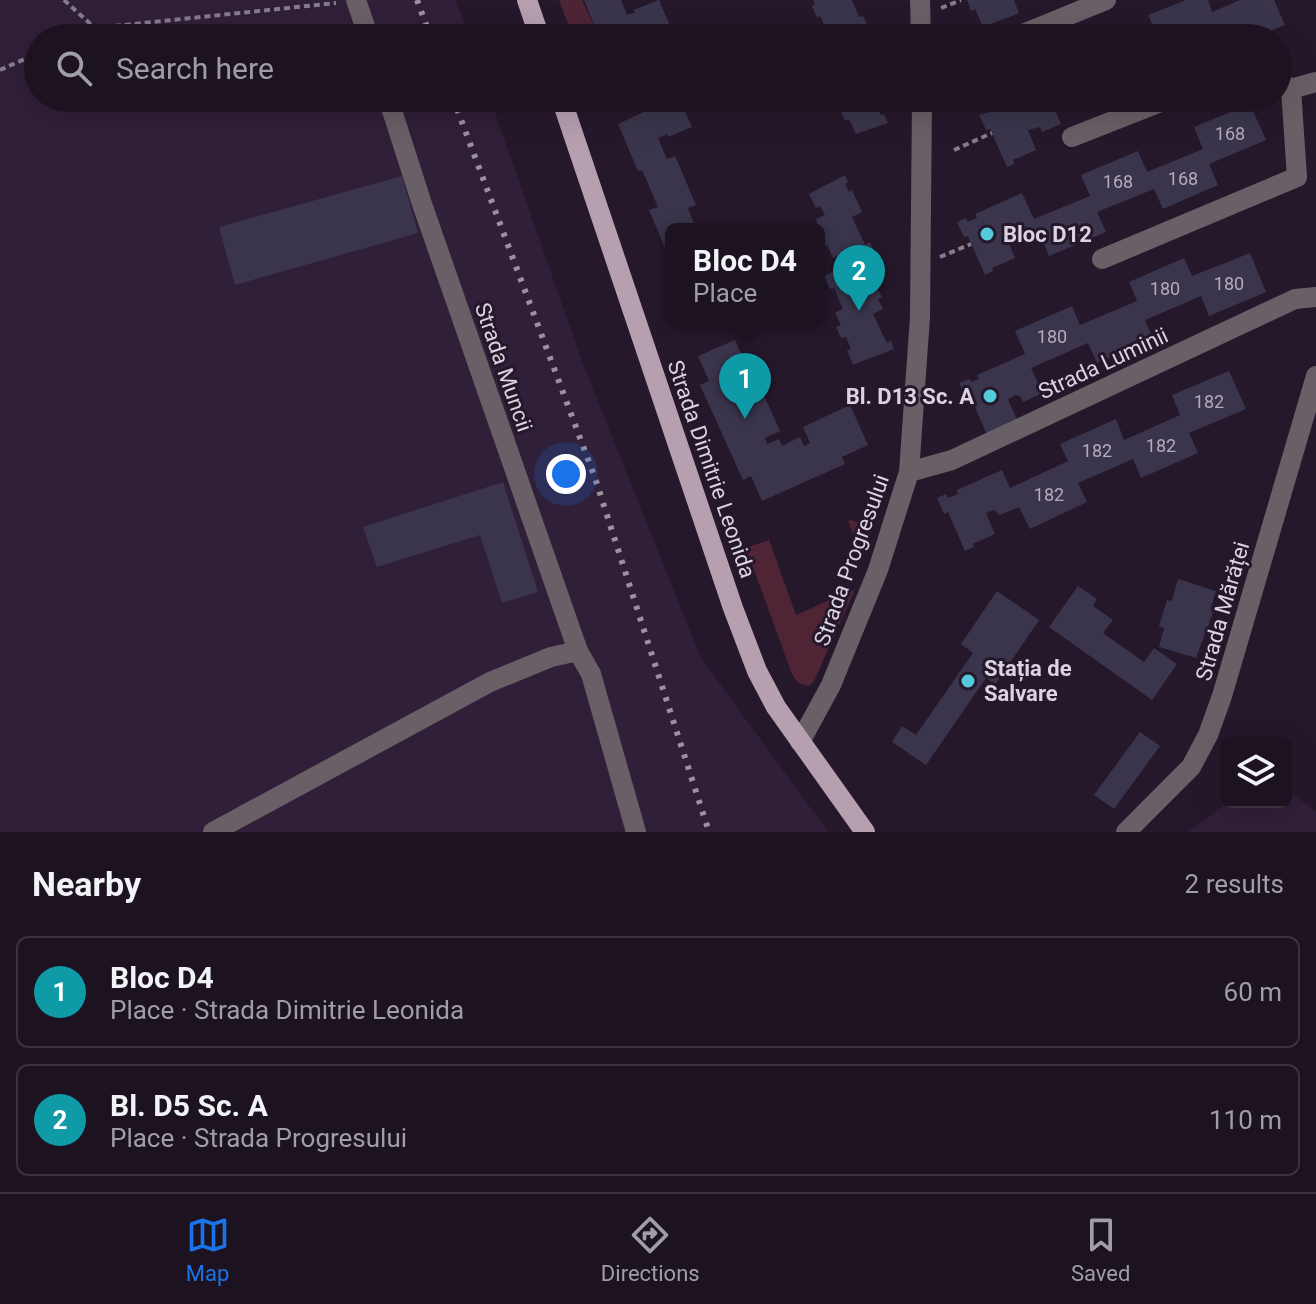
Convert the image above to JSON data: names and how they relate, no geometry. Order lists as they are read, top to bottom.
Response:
{
  "streets": {
    "main road": ["Strada Dimitrie Leonida"],
    "street": [
      "Strada Luminii",
      "Strada Muncii",
      "Strada Progresului",
      "Strada Mărăței"
    ]
  },
  "crossings": [
    ["Strada Luminii", "Strada Progresului"],
    ["Strada Dimitrie Leonida", "Strada Progresului"]
  ],
  "places": ["Bloc D12", "Bl. D13 Sc. A", "Stația de Salvare"],
  "house_numbers": [
    "168",
    "168",
    "168",
    "180",
    "180",
    "180",
    "182",
    "182",
    "182",
    "182"
  ],
  "page": {
    "search": "Search here",
    "popup": ["Bloc D4", "Place"],
    "pins": ["2", "1"],
    "heading": ["Nearby", "2 results"],
    "list": [
      {
        "mark": "1",
        "name": "Bloc D4",
        "note": "Place · Strada Dimitrie Leonida",
        "value": "60 m"
      },
      {
        "mark": "2",
        "name": "Bl. D5 Sc. A",
        "note": "Place · Strada Progresului",
        "value": "110 m"
      }
    ],
    "nav": ["Map", "Directions", "Saved"]
  }
}
